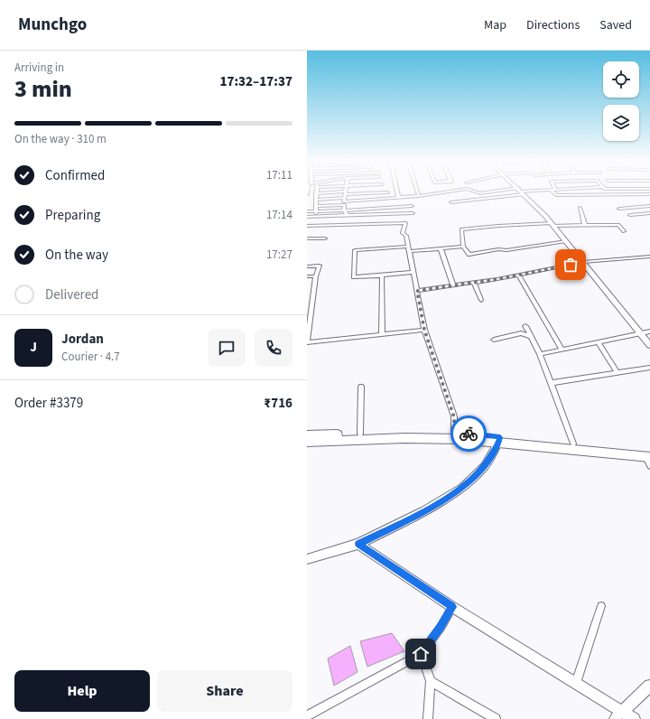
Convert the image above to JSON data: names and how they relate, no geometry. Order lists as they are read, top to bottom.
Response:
{
  "page": {
    "header": "Munchgo",
    "nav": ["Map", "Directions", "Saved"],
    "heading": ["3 min", "Arriving in", "17:32–17:37"],
    "panel": [
      "Jordan",
      "Courier · 4.7",
      "Order #3379",
      "₹716"
    ],
    "bar": "On the way · 310 m",
    "list": [
      ["Confirmed", "17:11"],
      ["Preparing", "17:14"],
      ["On the way", "17:27"],
      "Delivered"
    ],
    "round": "J",
    "buttons": ["Help", "Share"]
  }
}
